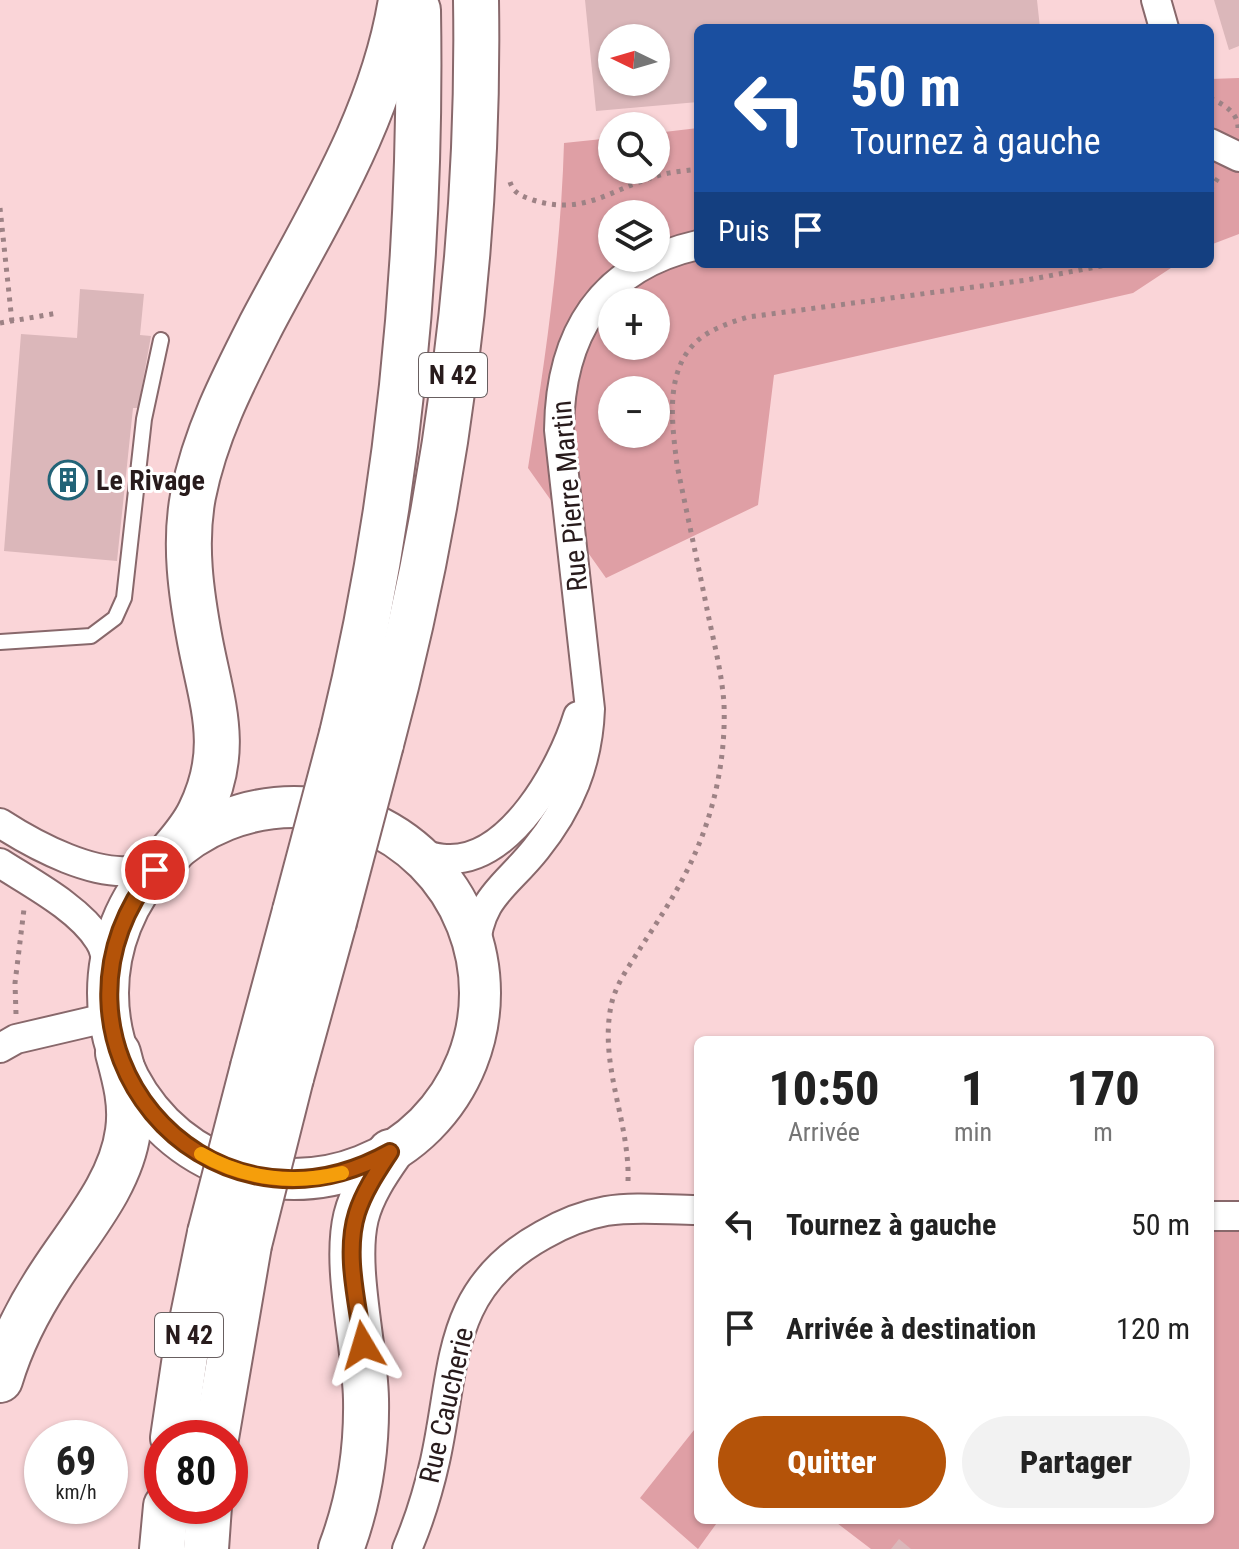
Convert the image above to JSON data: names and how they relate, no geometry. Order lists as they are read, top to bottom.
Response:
{
  "streets": {
    "highway": ["N 42"],
    "street": ["Rue Pierre Martin", "Rue Caucherie"]
  },
  "places": {
    "building": ["Le Rivage"]
  },
  "north": "left",
  "page": {
    "map_buttons": ["+", "−"],
    "turn": ["50 m", "Tournez à gauche"],
    "then": "Puis",
    "eta": [
      "10:50",
      "Arrivée",
      "1",
      "min",
      "170",
      "m"
    ],
    "list": [
      {
        "name": "Tournez à gauche",
        "value": "50 m"
      },
      {
        "name": "Arrivée à destination",
        "value": "120 m"
      }
    ],
    "buttons": ["Quitter", "Partager"],
    "speed": "69 km/h",
    "limit": "80"
  }
}
